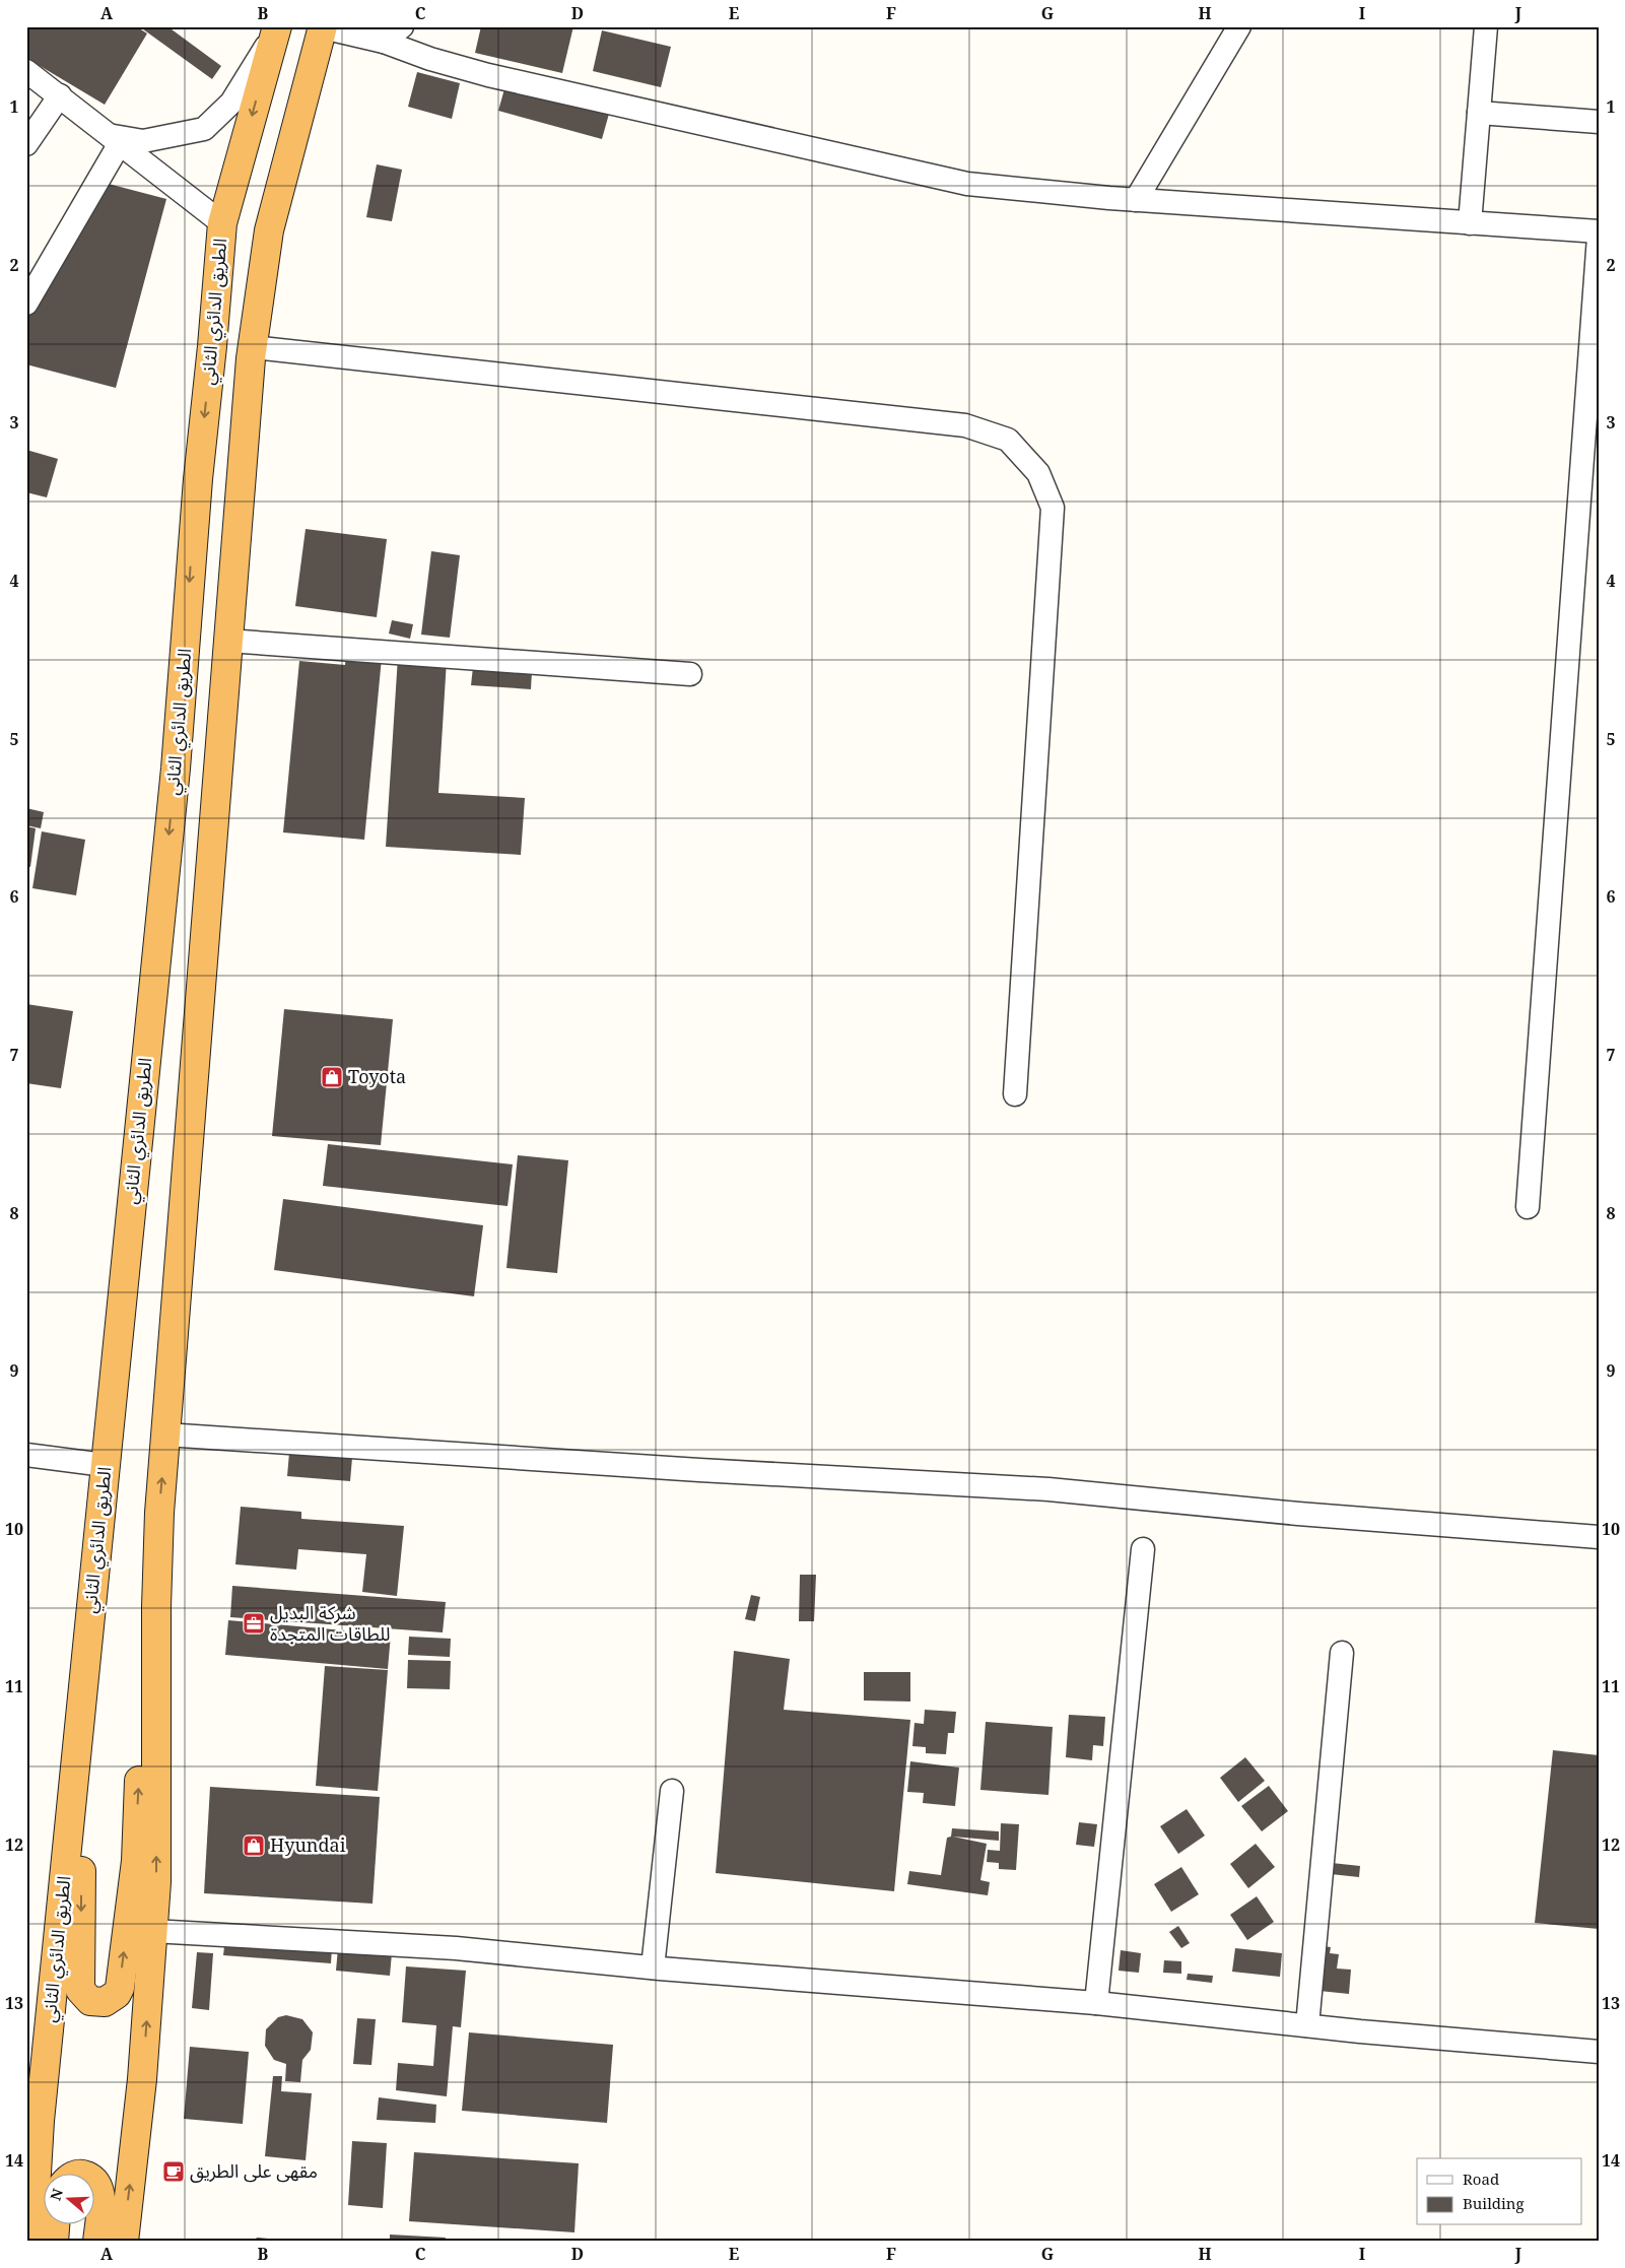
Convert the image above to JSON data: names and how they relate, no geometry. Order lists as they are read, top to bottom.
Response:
{
  "streets": {
    "highway": ["الطريق الدائري الثاني"]
  },
  "places": {
    "shop": ["Toyota", "Hyundai"],
    "office": ["شركة البديل للطاقات المتجدة"],
    "cafe": ["مقهى على الطريق"]
  },
  "legend": ["Road", "Building"],
  "north": "left",
  "grid": {
    "columns": [
      "A",
      "B",
      "C",
      "D",
      "E",
      "F",
      "G",
      "H",
      "I",
      "J"
    ],
    "rows": [
      "1",
      "2",
      "3",
      "4",
      "5",
      "6",
      "7",
      "8",
      "9",
      "10",
      "11",
      "12",
      "13",
      "14"
    ]
  }
}
